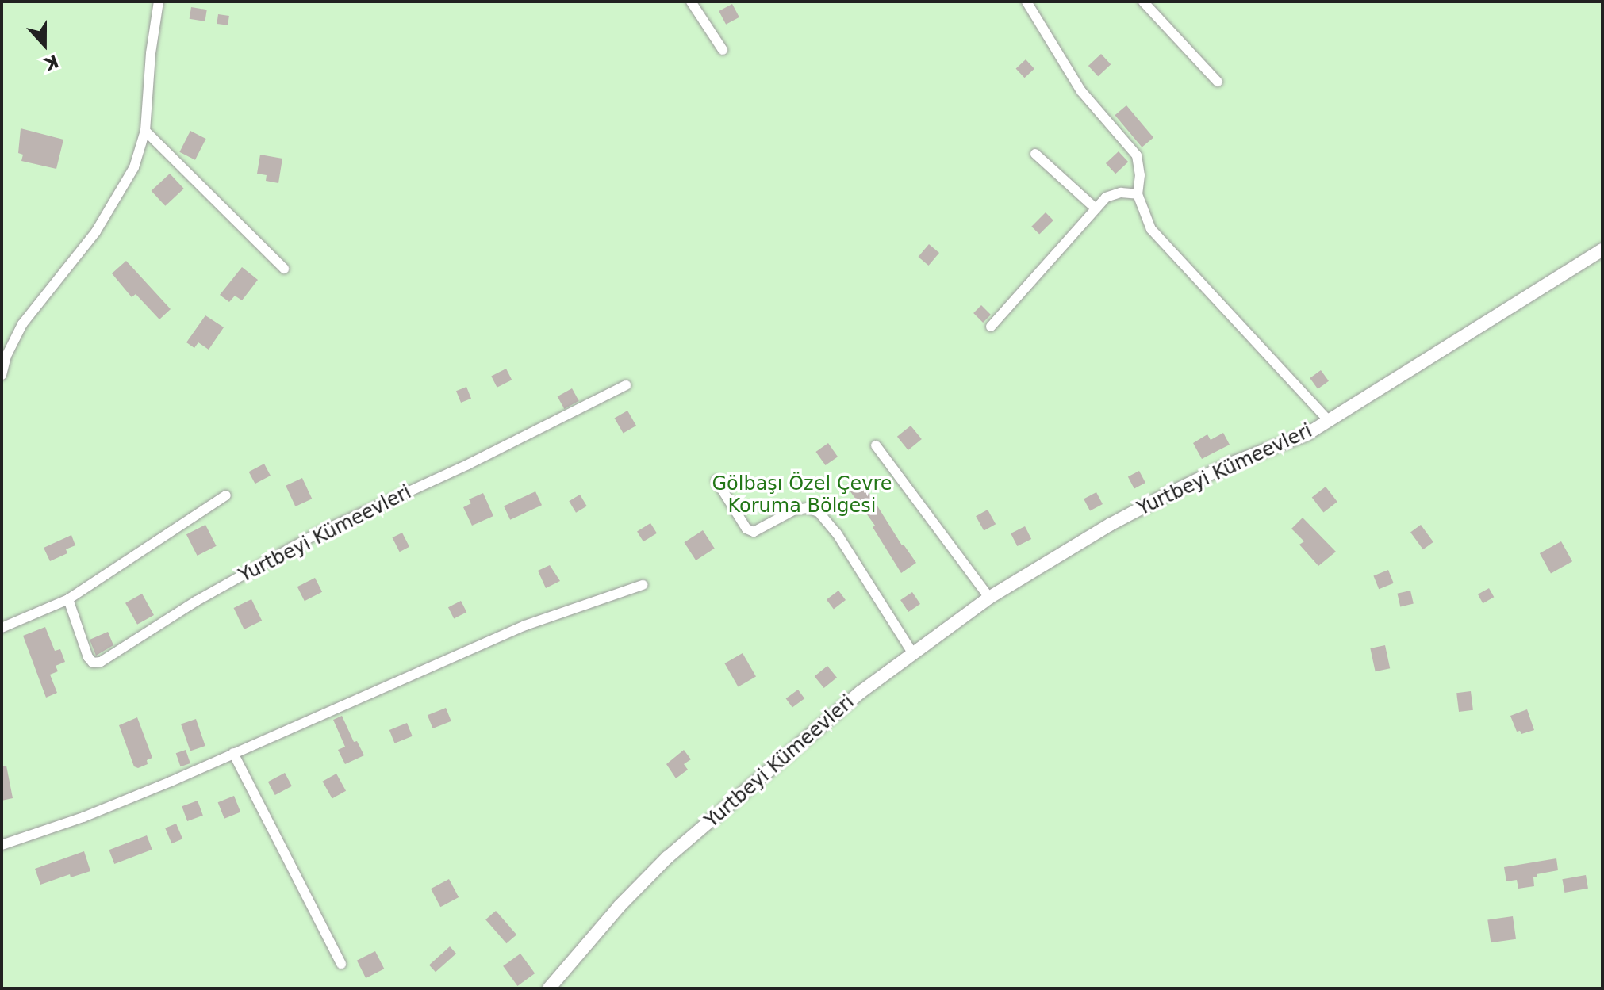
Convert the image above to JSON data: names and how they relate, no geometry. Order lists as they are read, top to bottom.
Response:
{
  "streets": {
    "street": ["Yurtbeyi Kümeevleri"]
  },
  "parks": ["Gölbaşı Özel Çevre Koruma Bölgesi"],
  "north": "bottom"
}
